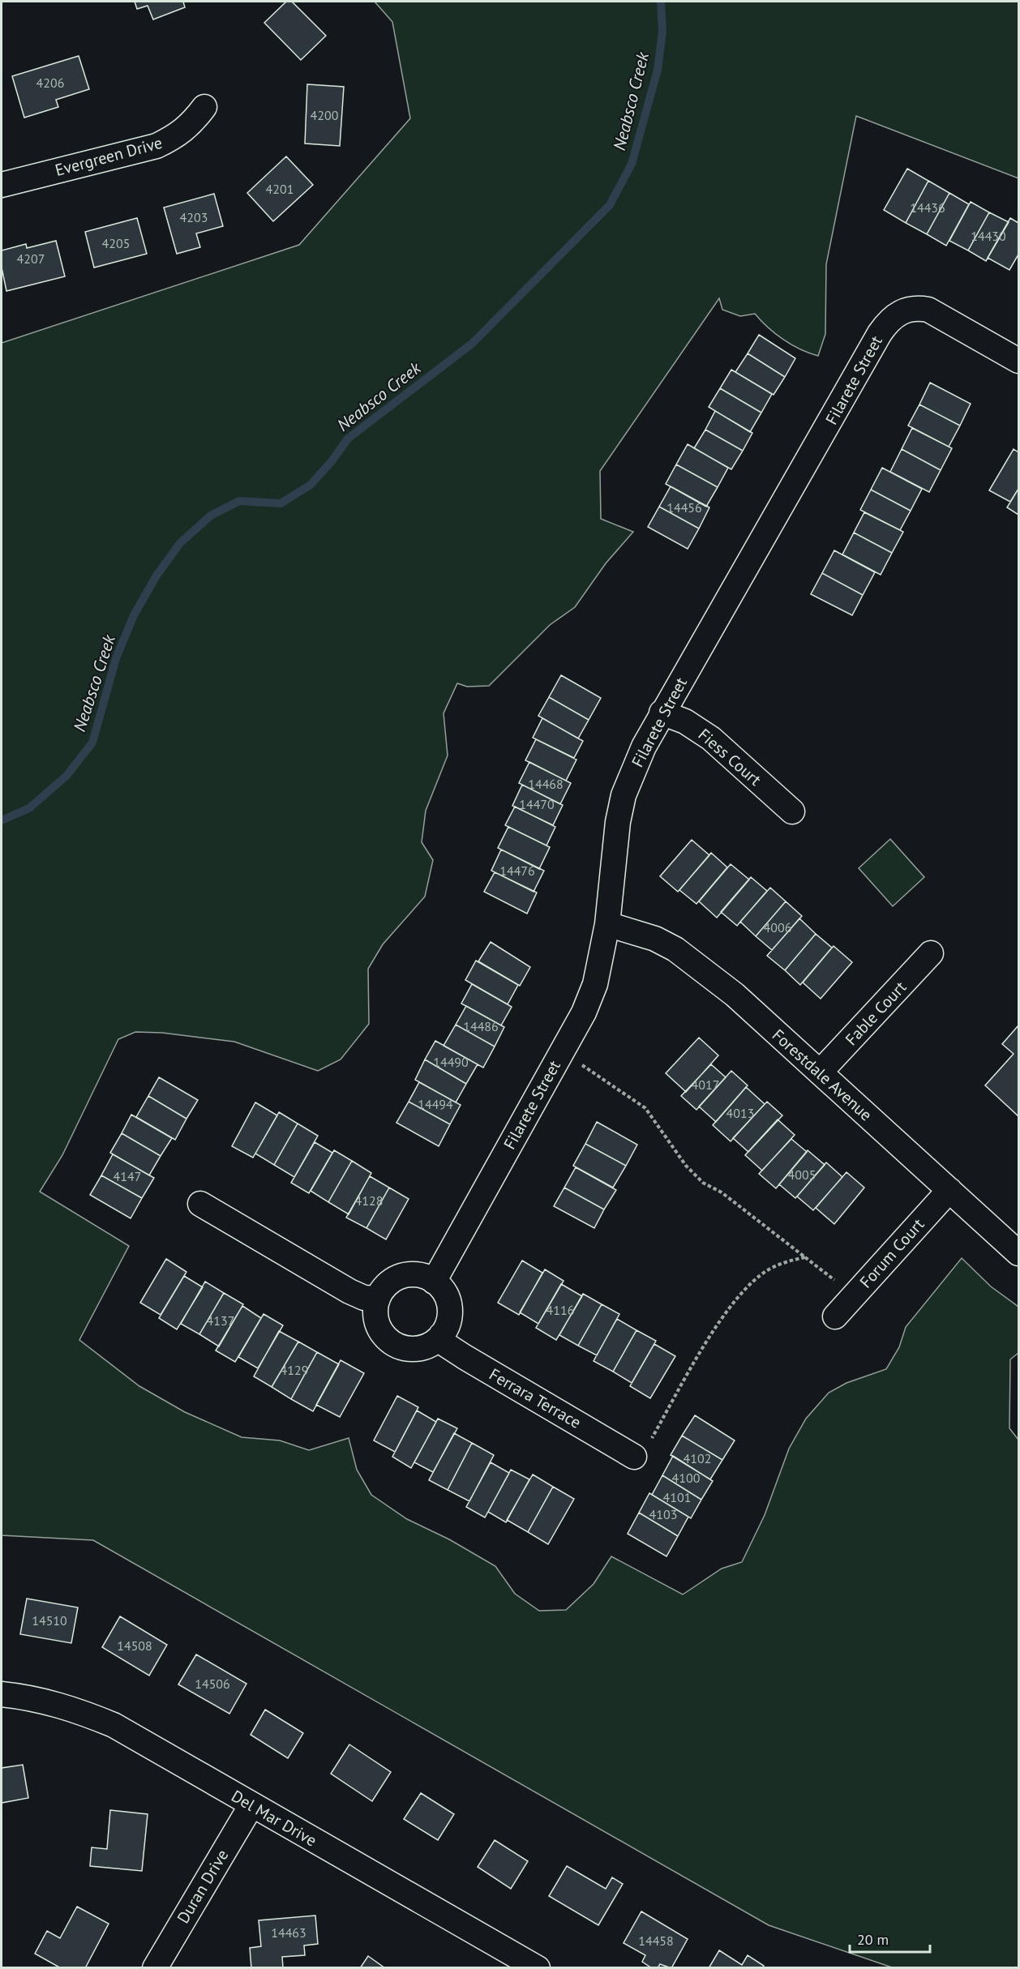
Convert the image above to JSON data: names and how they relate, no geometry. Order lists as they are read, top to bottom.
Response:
{
  "streets": {
    "street": [
      "Evergreen Drive",
      "Filarete Street",
      "Fiess Court",
      "Fable Court",
      "Forestdale Avenue",
      "Forum Court",
      "Ferrara Terrace",
      "Del Mar Drive",
      "Duran Drive"
    ]
  },
  "crossings": [
    ["Filarete Street", "Fiess Court"],
    ["Filarete Street", "Forestdale Avenue"],
    ["Filarete Street", "Ferrara Terrace"],
    ["Fable Court", "Forestdale Avenue"],
    ["Forestdale Avenue", "Forum Court"],
    ["Del Mar Drive", "Duran Drive"]
  ],
  "water": ["Neabsco Creek"],
  "house_numbers": [
    "4206",
    "4200",
    "4201",
    "14436",
    "4203",
    "14430",
    "4205",
    "4207",
    "14456",
    "14468",
    "14470",
    "14476",
    "4006",
    "14486",
    "14490",
    "4017",
    "14494",
    "4013",
    "4005",
    "4147",
    "4128",
    "4116",
    "4137",
    "4129",
    "4102",
    "4100",
    "4101",
    "4103",
    "14510",
    "14508",
    "14506",
    "14463",
    "14458"
  ],
  "scale_bar": "20 m"
}
